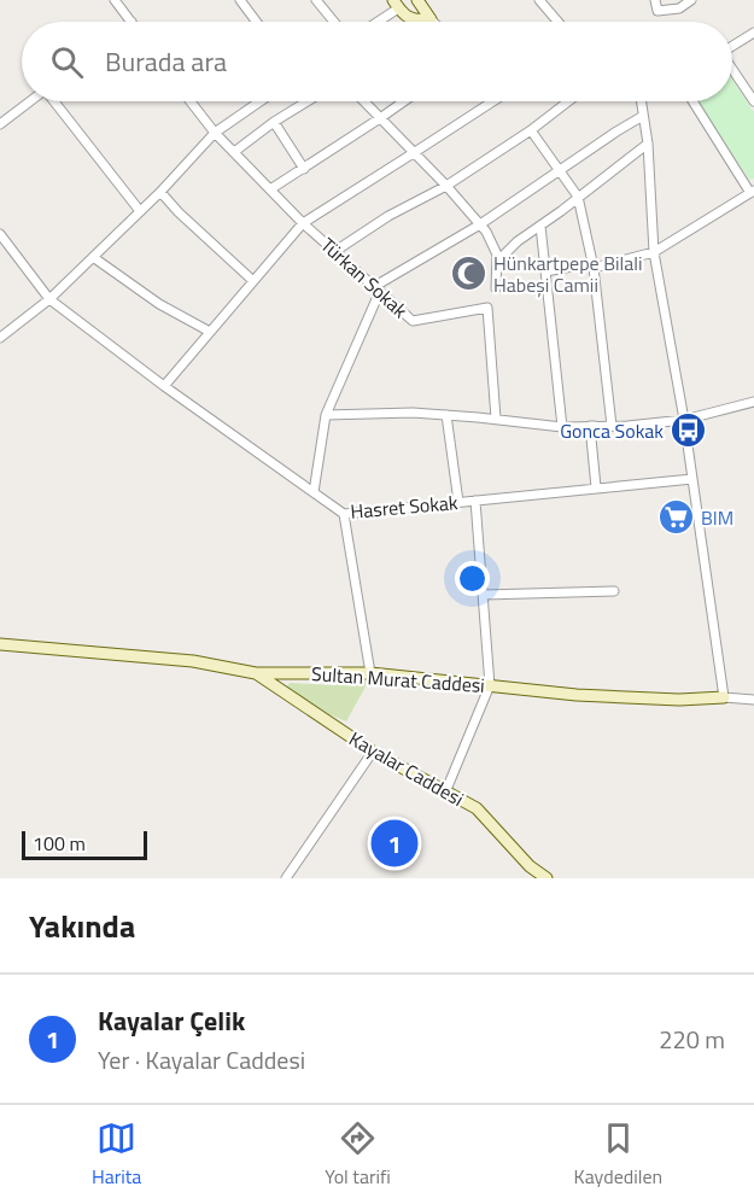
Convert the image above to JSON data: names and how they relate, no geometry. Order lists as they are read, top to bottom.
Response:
{
  "streets": {
    "street": [
      "Türkan Sokak",
      "Hasret Sokak",
      "Sultan Murat Caddesi",
      "Kayalar Caddesi"
    ]
  },
  "crossings": [
    ["Sultan Murat Caddesi", "Kayalar Caddesi"]
  ],
  "places": {
    "mosque": ["Hünkartpepe Bilali Habeşi Camii"],
    "bus stop": ["Gonca Sokak"],
    "supermarket": ["BIM"]
  },
  "scale_bar": "100 m",
  "page": {
    "search": "Burada ara",
    "pins": "1",
    "scale": "100 m",
    "heading": "Yakında",
    "list": [
      {
        "mark": "1",
        "name": "Kayalar Çelik",
        "note": "Yer · Kayalar Caddesi",
        "value": "220 m"
      }
    ],
    "nav": ["Harita", "Yol tarifi", "Kaydedilen"]
  }
}
